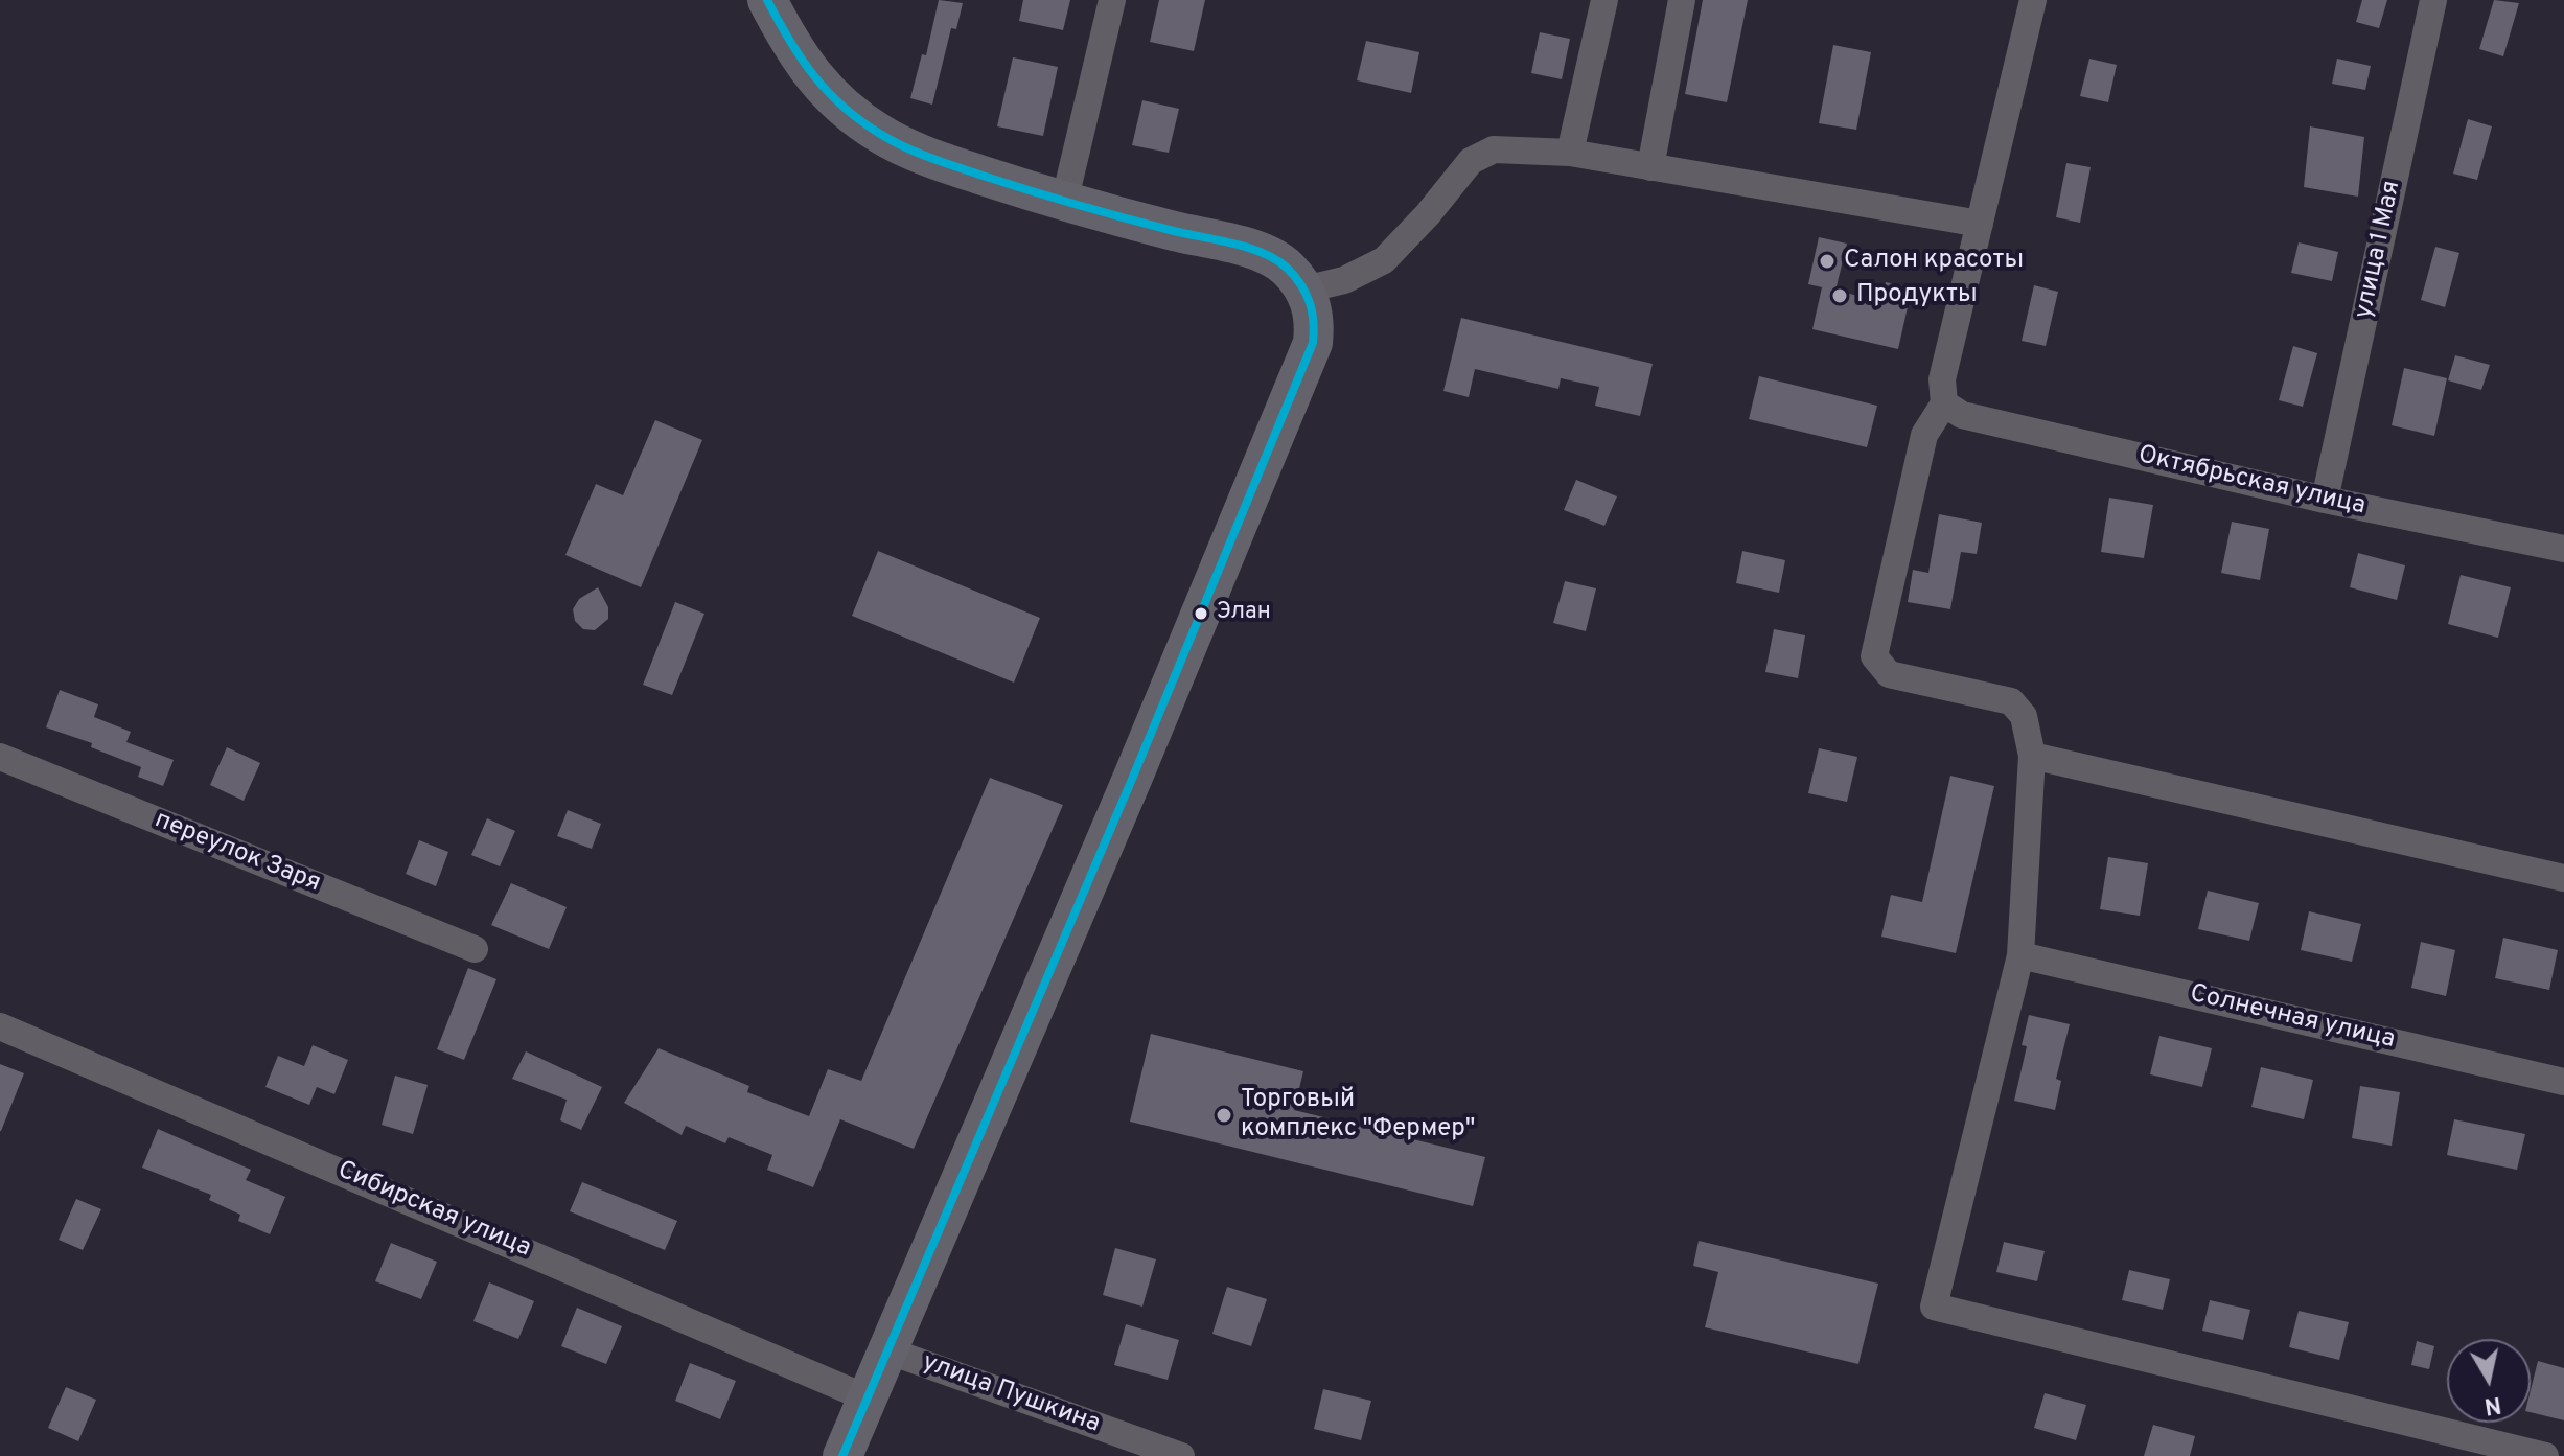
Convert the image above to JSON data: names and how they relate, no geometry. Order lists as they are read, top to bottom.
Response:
{
  "streets": {
    "street": [
      "улица 1 Мая",
      "Октябрьская улица",
      "переулок Заря",
      "Солнечная улица",
      "Сибирская улица",
      "улица Пушкина"
    ]
  },
  "crossings": [
    ["улица 1 Мая", "Октябрьская улица"]
  ],
  "places": [
    "Салон красоты",
    "Продукты",
    "Элан",
    "Торговый комплекс \"Фермер\""
  ],
  "north": "bottom"
}
